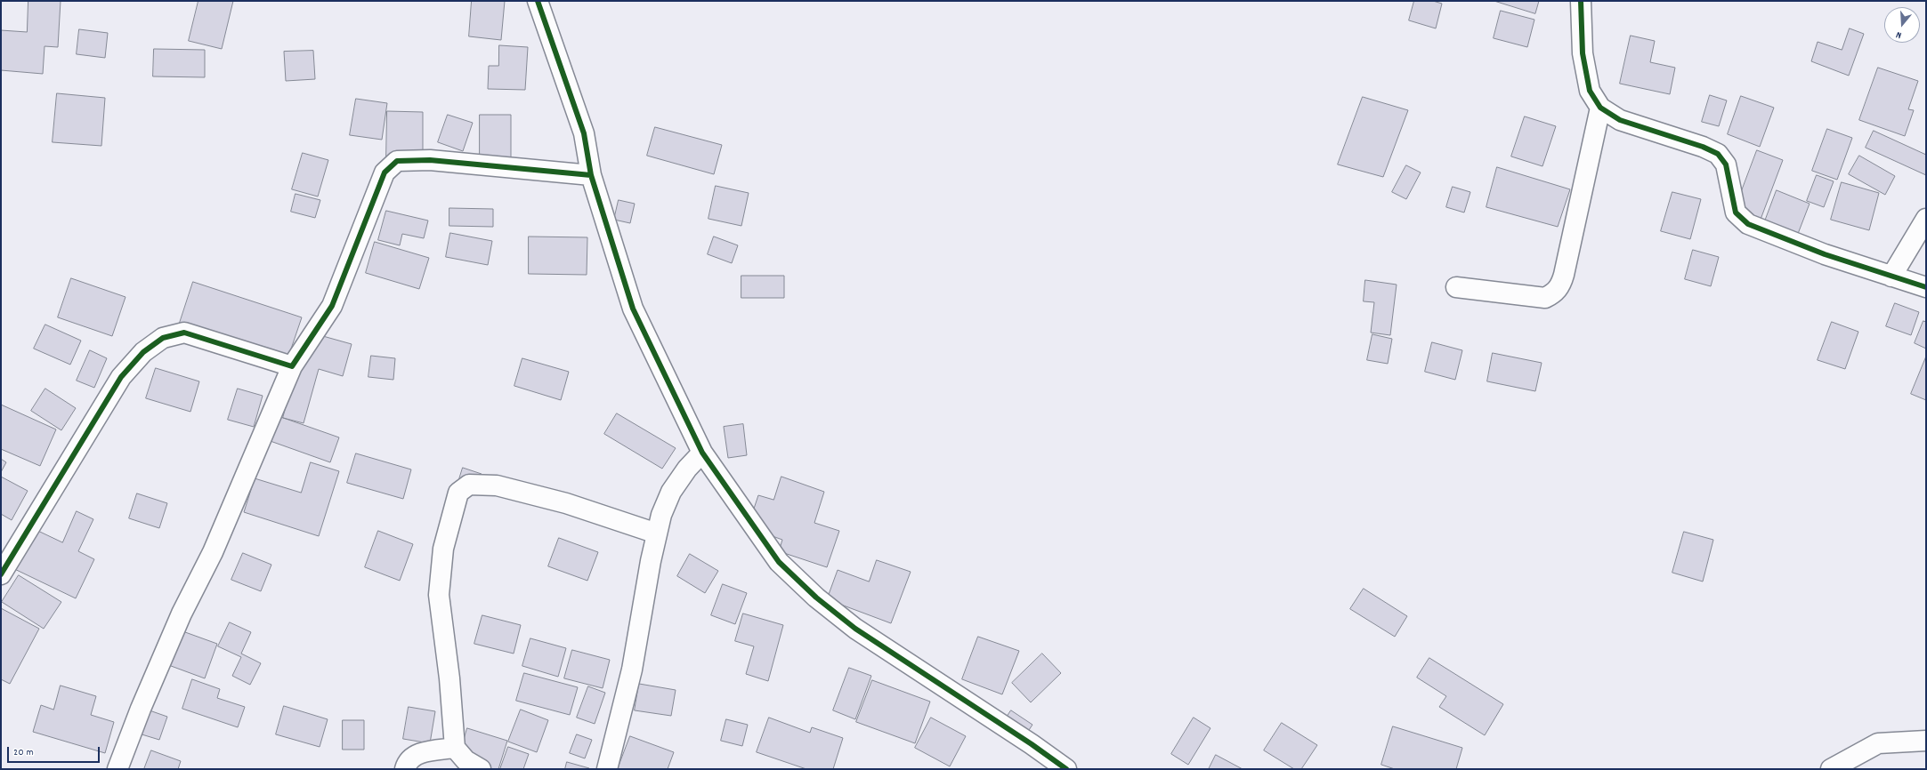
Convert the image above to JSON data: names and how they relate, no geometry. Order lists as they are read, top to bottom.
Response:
{
  "scale_bar": "20 m",
  "north": "bottom"
}
